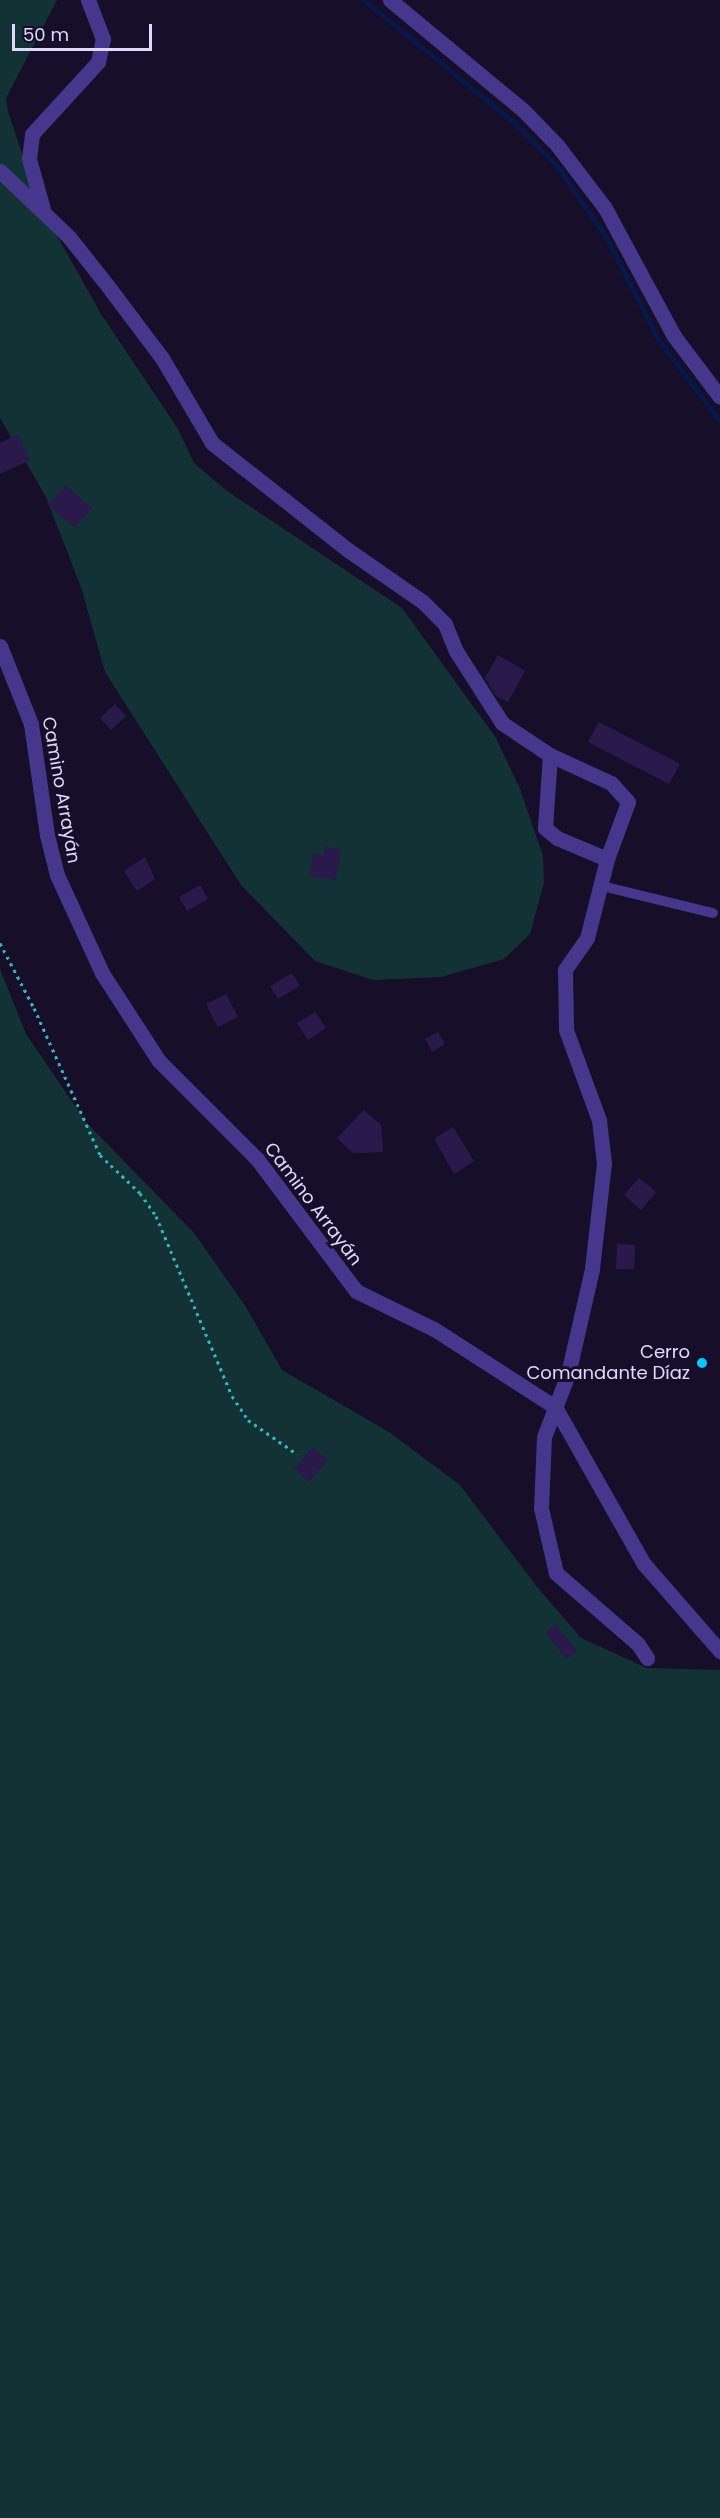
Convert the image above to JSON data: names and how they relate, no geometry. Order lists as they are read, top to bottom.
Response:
{
  "streets": {
    "street": ["Camino Arrayán"]
  },
  "places": ["Cerro Comandante Díaz"],
  "scale_bar": "50 m"
}
